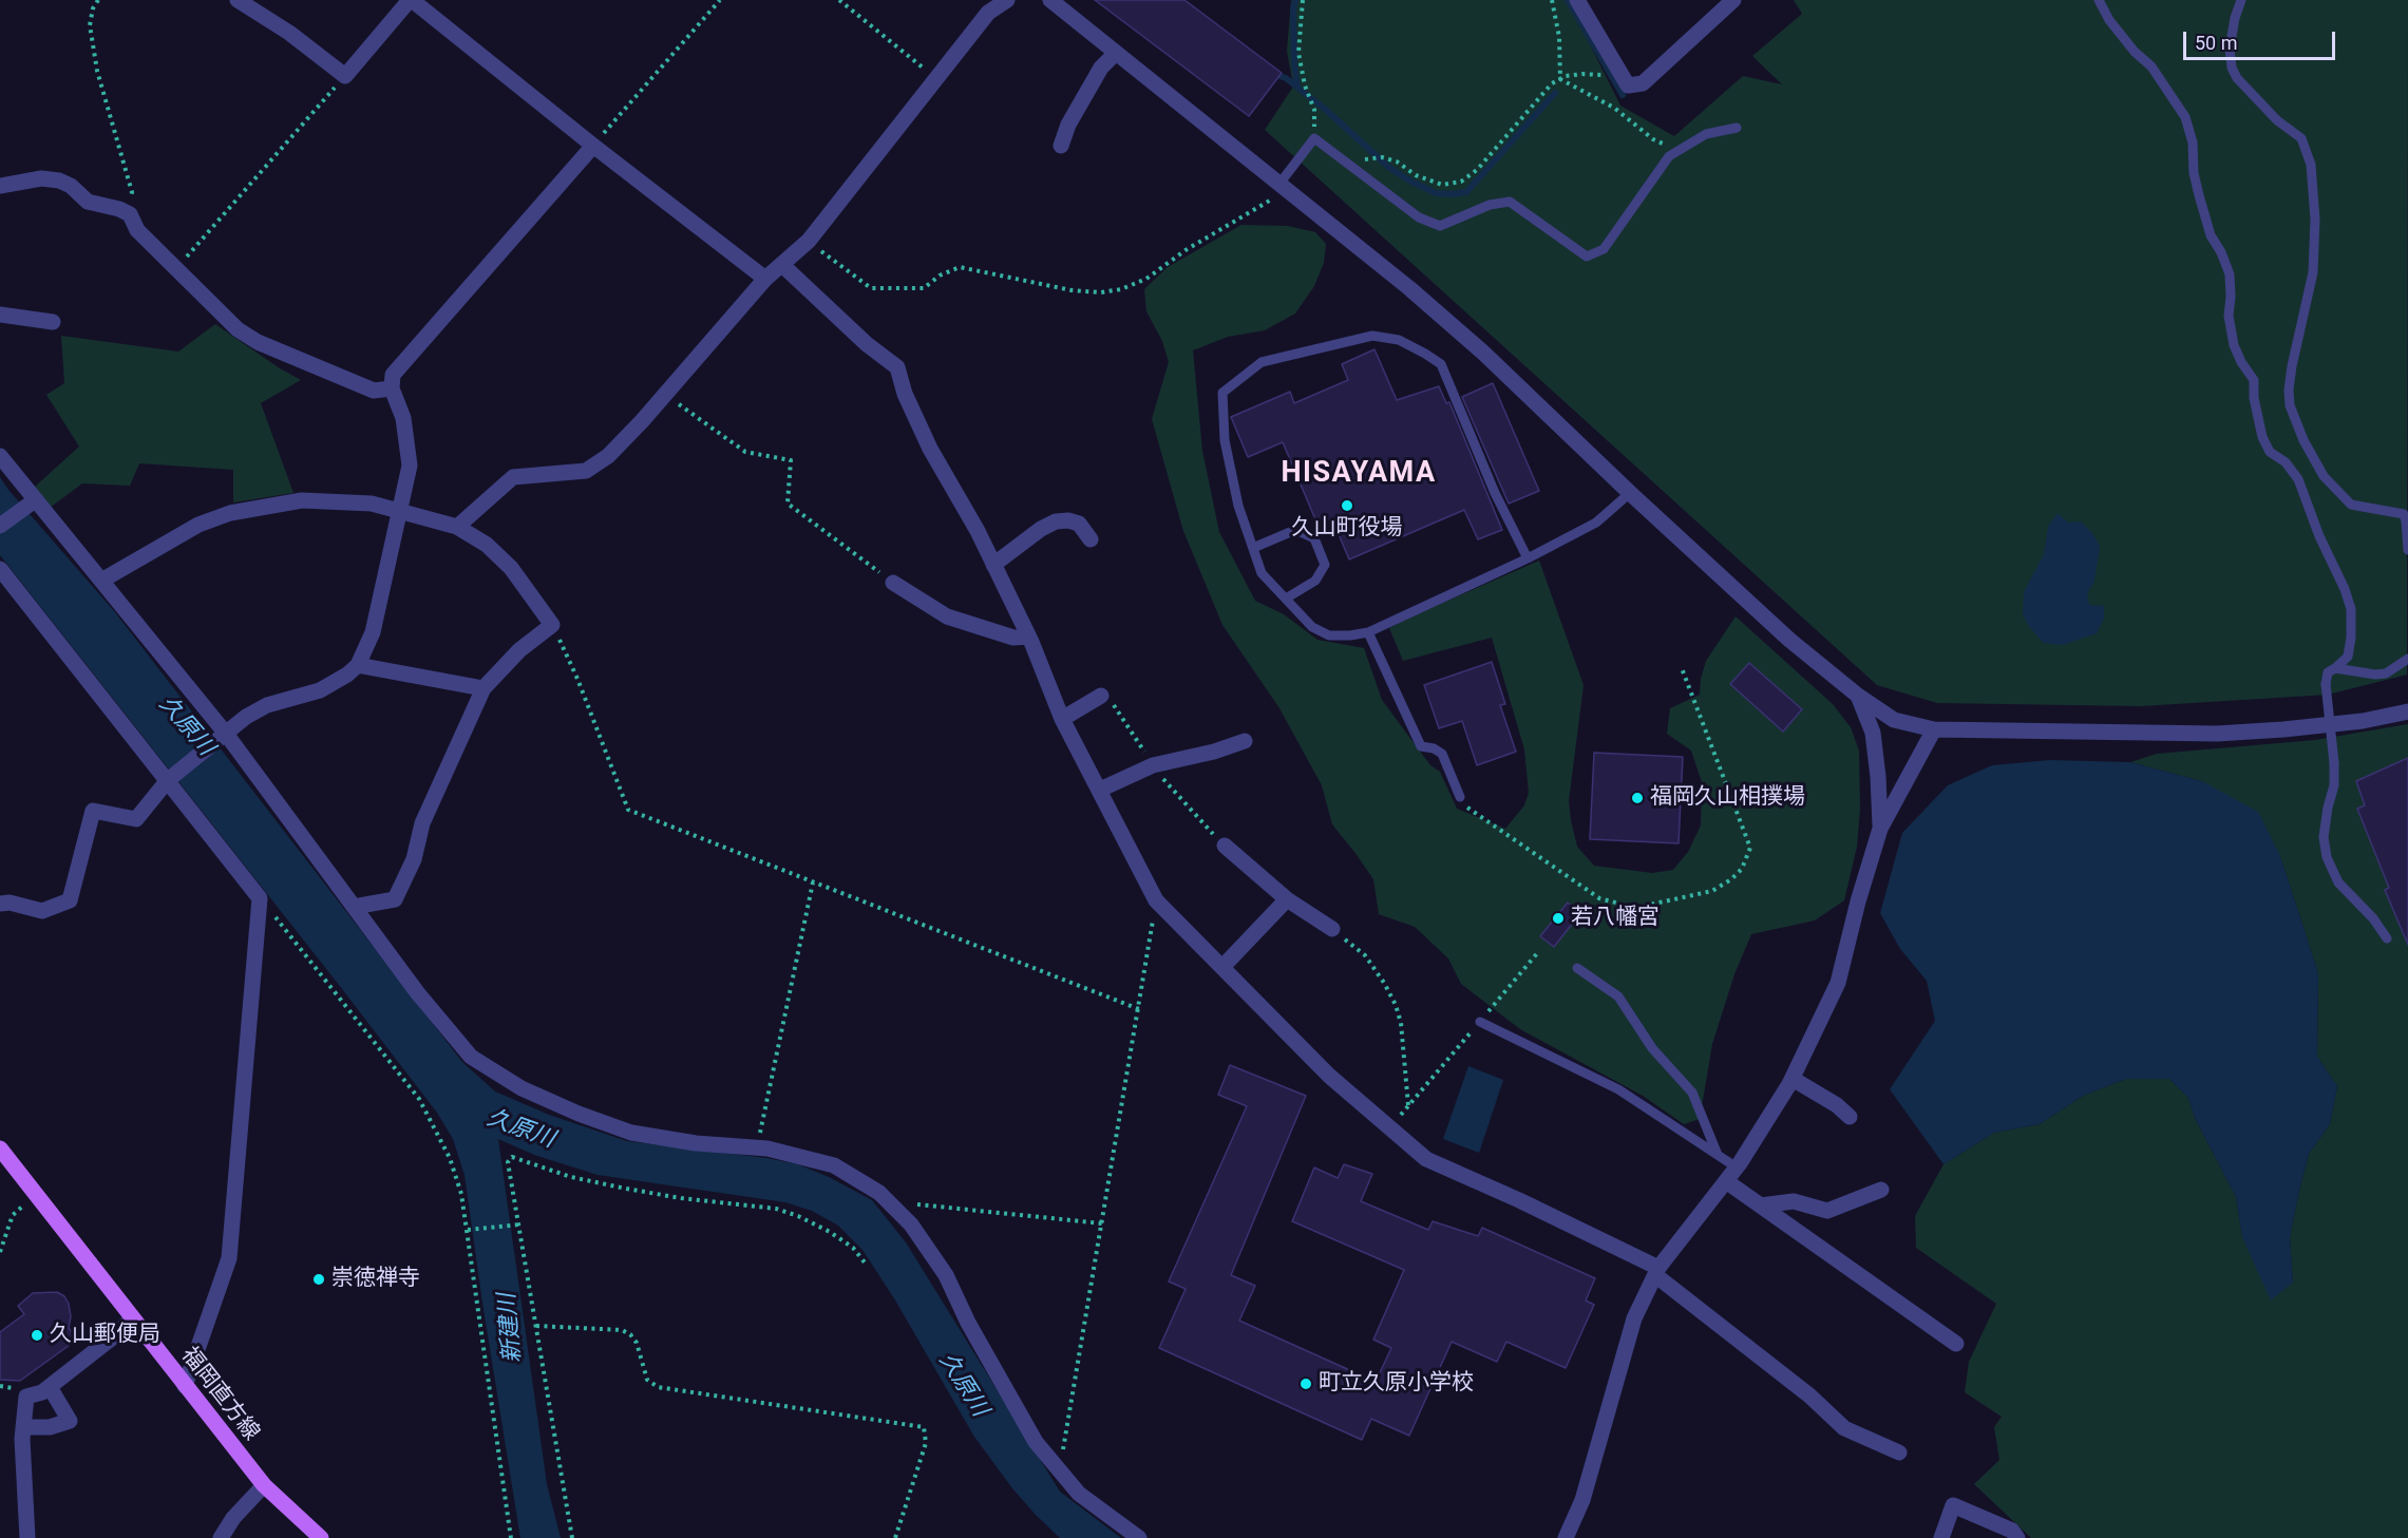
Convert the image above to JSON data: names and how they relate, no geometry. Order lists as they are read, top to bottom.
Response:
{
  "streets": {
    "main road": ["福岡直方線"]
  },
  "districts": ["HISAYAMA"],
  "water": ["久原川", "新建川"],
  "places": [
    "久山町役場",
    "福岡久山相撲場",
    "若八幡宮",
    "崇徳禅寺",
    "久山郵便局",
    "町立久原小学校"
  ],
  "scale_bar": "50 m"
}
